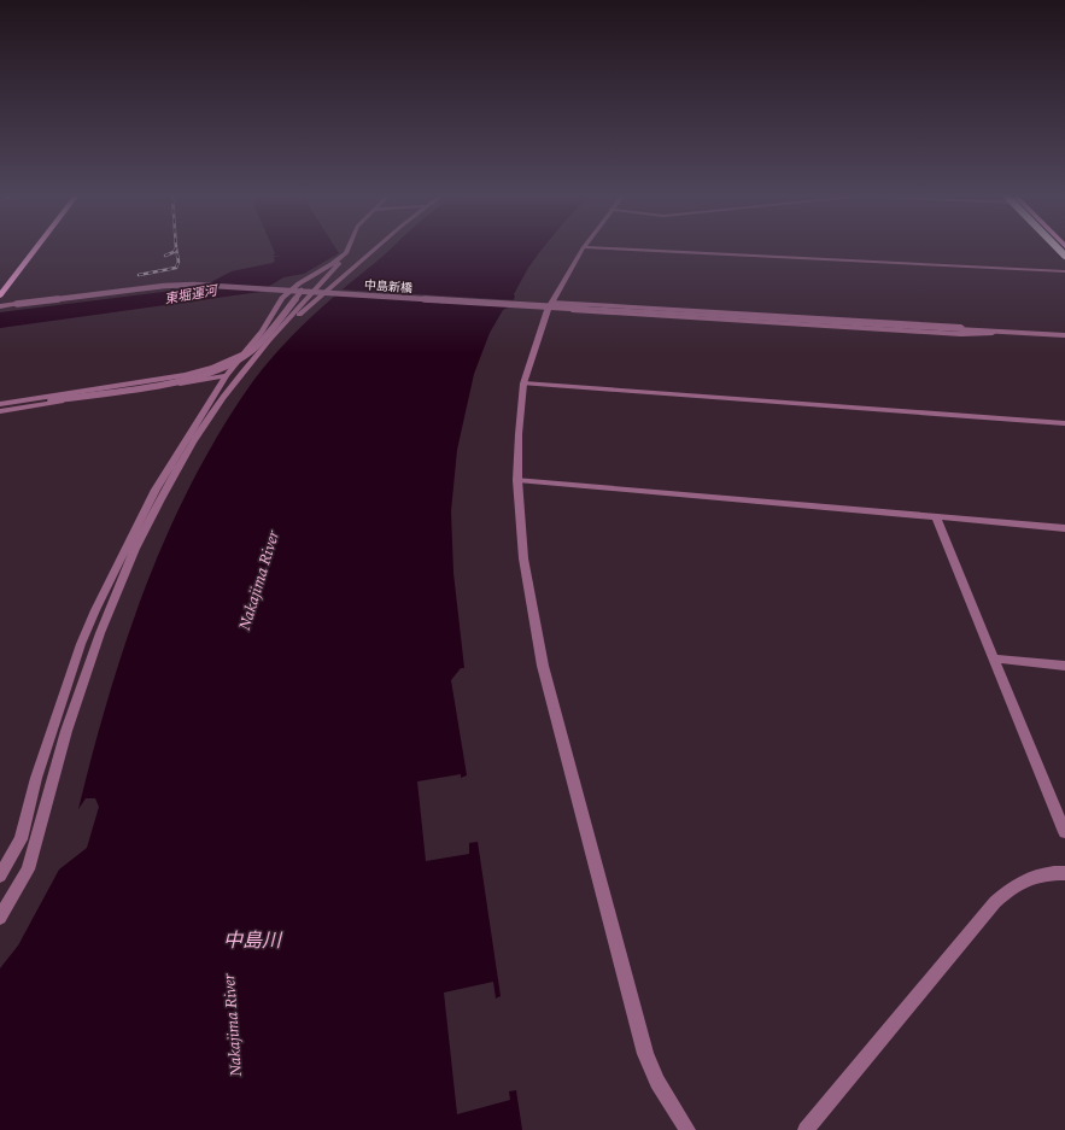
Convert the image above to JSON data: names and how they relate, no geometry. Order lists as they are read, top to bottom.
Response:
{
  "streets": {
    "street": ["中島新橋"]
  },
  "water": ["東堀運河", "Nakajima River", "中島川"]
}
